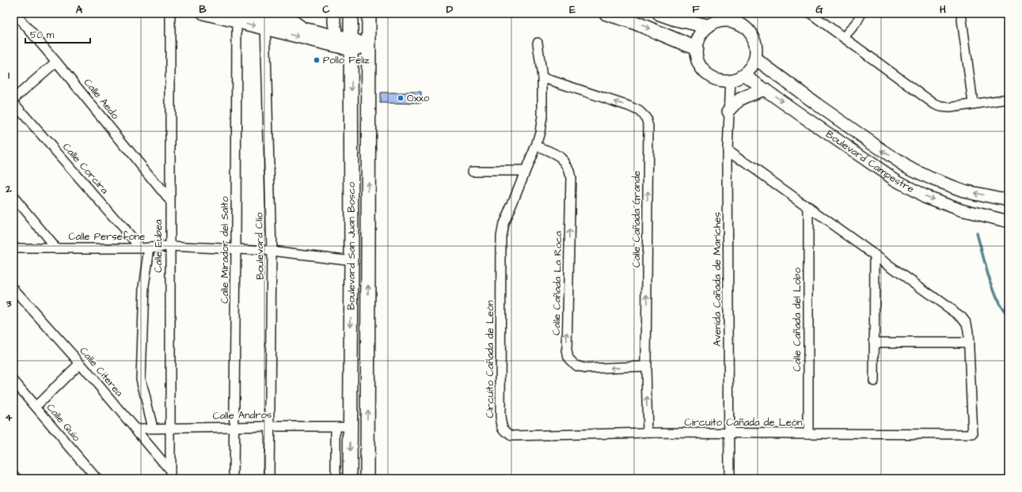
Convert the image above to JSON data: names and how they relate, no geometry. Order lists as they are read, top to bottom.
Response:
{
  "streets": {
    "main road": ["Boulevard San Juan Bosco"],
    "street": [
      "Calle Aedo",
      "Boulevard Campestre",
      "Calle Corcira",
      "Calle Cañada Grande",
      "Calle Persefone",
      "Calle Eubea",
      "Boulevard Clío",
      "Calle Mirador del Salto",
      "Avenida Cañada de Mariches",
      "Calle Cañada La Roca",
      "Calle Cañada del Lobo",
      "Circuito Cañada de León",
      "Calle Citerea",
      "Calle Andros",
      "Calle Quío"
    ]
  },
  "crossings": [
    ["Calle Aedo", "Calle Eubea"],
    ["Boulevard Campestre", "Avenida Cañada de Mariches"],
    ["Calle Corcira", "Calle Persefone"],
    ["Calle Cañada Grande", "Calle Cañada La Roca"],
    ["Calle Cañada Grande", "Circuito Cañada de León"],
    ["Calle Persefone", "Calle Eubea"],
    ["Calle Persefone", "Boulevard Clío"],
    ["Calle Persefone", "Boulevard San Juan Bosco"],
    ["Calle Persefone", "Calle Mirador del Salto"],
    ["Calle Eubea", "Calle Citerea"],
    ["Calle Eubea", "Calle Andros"],
    ["Boulevard Clío", "Calle Andros"],
    ["Boulevard San Juan Bosco", "Calle Andros"],
    ["Calle Mirador del Salto", "Calle Andros"],
    ["Avenida Cañada de Mariches", "Circuito Cañada de León"],
    ["Calle Cañada La Roca", "Circuito Cañada de León"],
    ["Calle Cañada del Lobo", "Circuito Cañada de León"],
    ["Calle Citerea", "Calle Andros"]
  ],
  "one_way": ["Calle Cañada Grande"],
  "places": ["Pollo Feliz", "Oxxo"],
  "scale_bar": "50 m",
  "grid": {
    "columns": [
      "A",
      "B",
      "C",
      "D",
      "E",
      "F",
      "G",
      "H"
    ],
    "rows": [
      "1",
      "2",
      "3",
      "4"
    ]
  }
}
